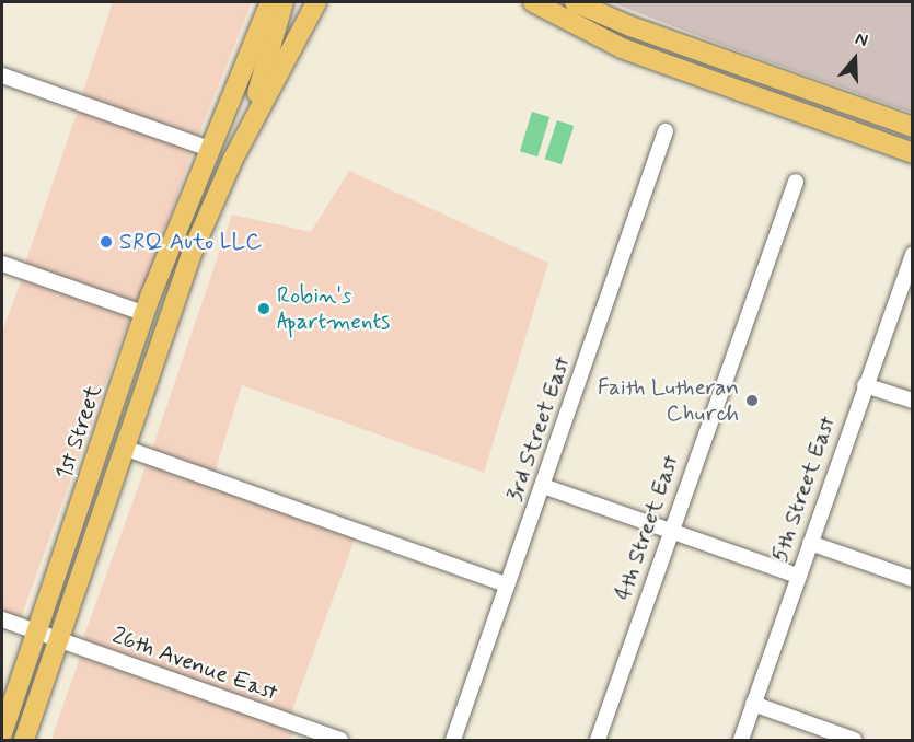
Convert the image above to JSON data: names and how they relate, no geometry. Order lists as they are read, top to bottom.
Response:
{
  "streets": {
    "main road": ["1st Street"],
    "street": [
      "3rd Street East",
      "5th Street East",
      "4th Street East",
      "26th Avenue East"
    ]
  },
  "crossings": [
    ["1st Street", "26th Avenue East"]
  ],
  "places": ["SRQ Auto LLC", "Robin's Apartments", "Faith Lutheran Church"],
  "north": "top"
}
